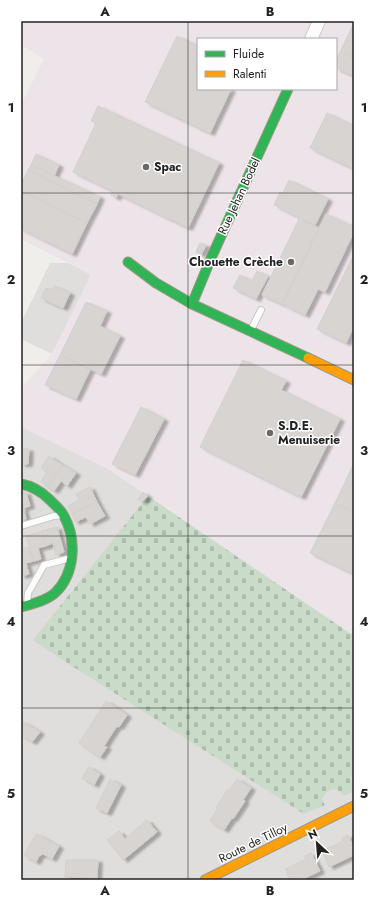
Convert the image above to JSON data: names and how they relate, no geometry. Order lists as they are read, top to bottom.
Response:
{
  "streets": {
    "street": ["Rue Jehan Bodel", "Route de Tilloy"]
  },
  "places": ["Spac", "Chouette Crèche", "S.D.E. Menuiserie"],
  "legend": ["Fluide", "Ralenti"],
  "north": "top left",
  "grid": {
    "columns": ["A", "B"],
    "rows": [
      "1",
      "2",
      "3",
      "4",
      "5"
    ]
  }
}
